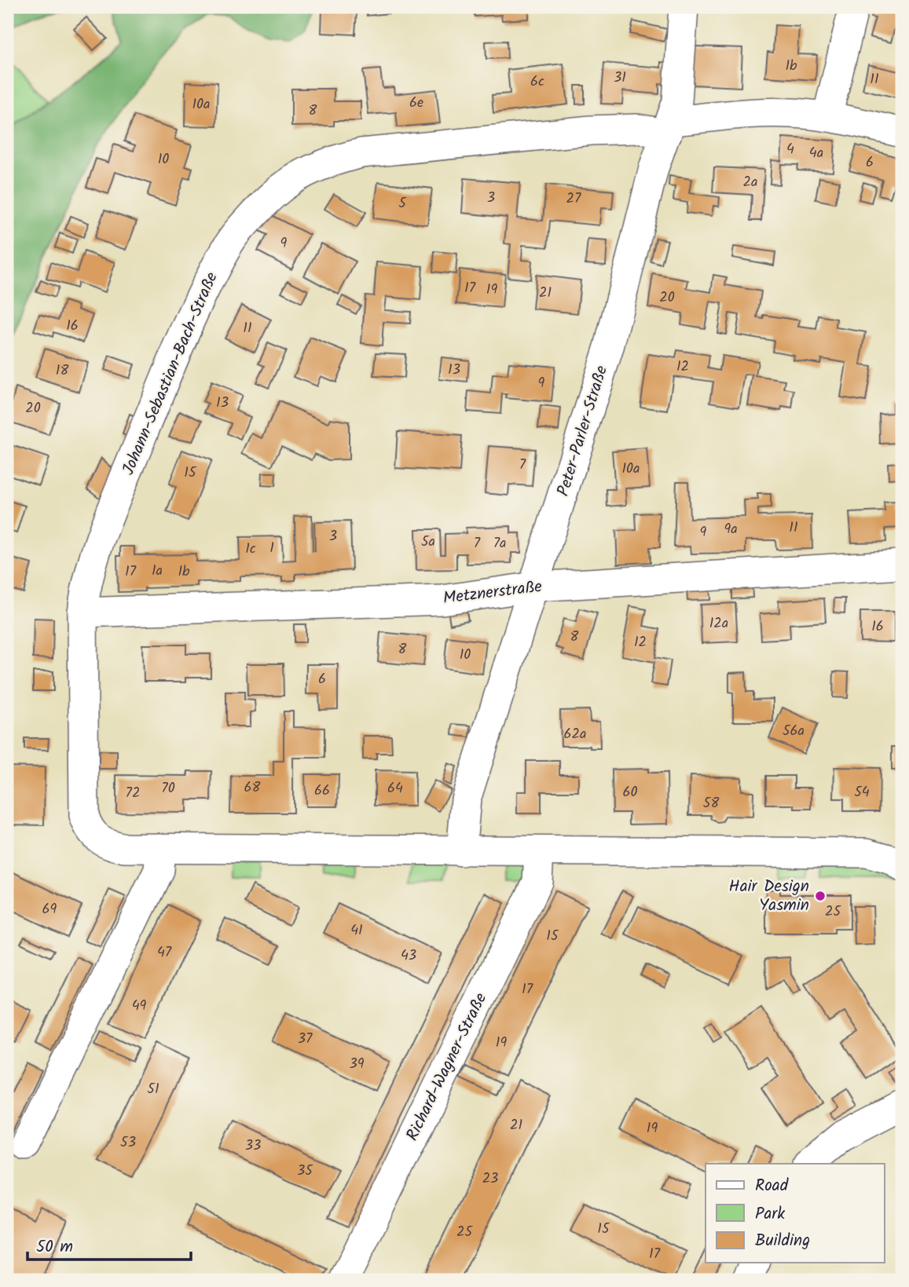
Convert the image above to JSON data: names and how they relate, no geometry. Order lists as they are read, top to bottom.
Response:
{
  "streets": {
    "street": [
      "Johann-Sebastian-Bach-Straße",
      "Peter-Parler-Straße",
      "Metznerstraße",
      "Richard-Wagner-Straße"
    ]
  },
  "crossings": [
    ["Johann-Sebastian-Bach-Straße", "Peter-Parler-Straße"],
    ["Johann-Sebastian-Bach-Straße", "Metznerstraße"],
    ["Peter-Parler-Straße", "Metznerstraße"]
  ],
  "places": ["Hair Design Yasmin"],
  "house_numbers": [
    "1b",
    "31",
    "11",
    "6c",
    "6e",
    "10a",
    "8",
    "4",
    "4a",
    "10",
    "6",
    "2a",
    "3",
    "27",
    "5",
    "9",
    "17",
    "19",
    "21",
    "20",
    "16",
    "11",
    "12",
    "13",
    "18",
    "9",
    "13",
    "20",
    "7",
    "10a",
    "15",
    "11",
    "9a",
    "9",
    "3",
    "5a",
    "7",
    "7a",
    "1",
    "1c",
    "1a",
    "17",
    "1b",
    "12a",
    "16",
    "8",
    "12",
    "8",
    "10",
    "6",
    "56a",
    "62a",
    "68",
    "70",
    "64",
    "66",
    "60",
    "54",
    "72",
    "58",
    "69",
    "25",
    "41",
    "15",
    "47",
    "43",
    "17",
    "49",
    "37",
    "19",
    "39",
    "51",
    "21",
    "19",
    "53",
    "33",
    "35",
    "23",
    "15",
    "25",
    "17"
  ],
  "legend": ["Road", "Park", "Building"],
  "scale_bar": "50 m"
}
